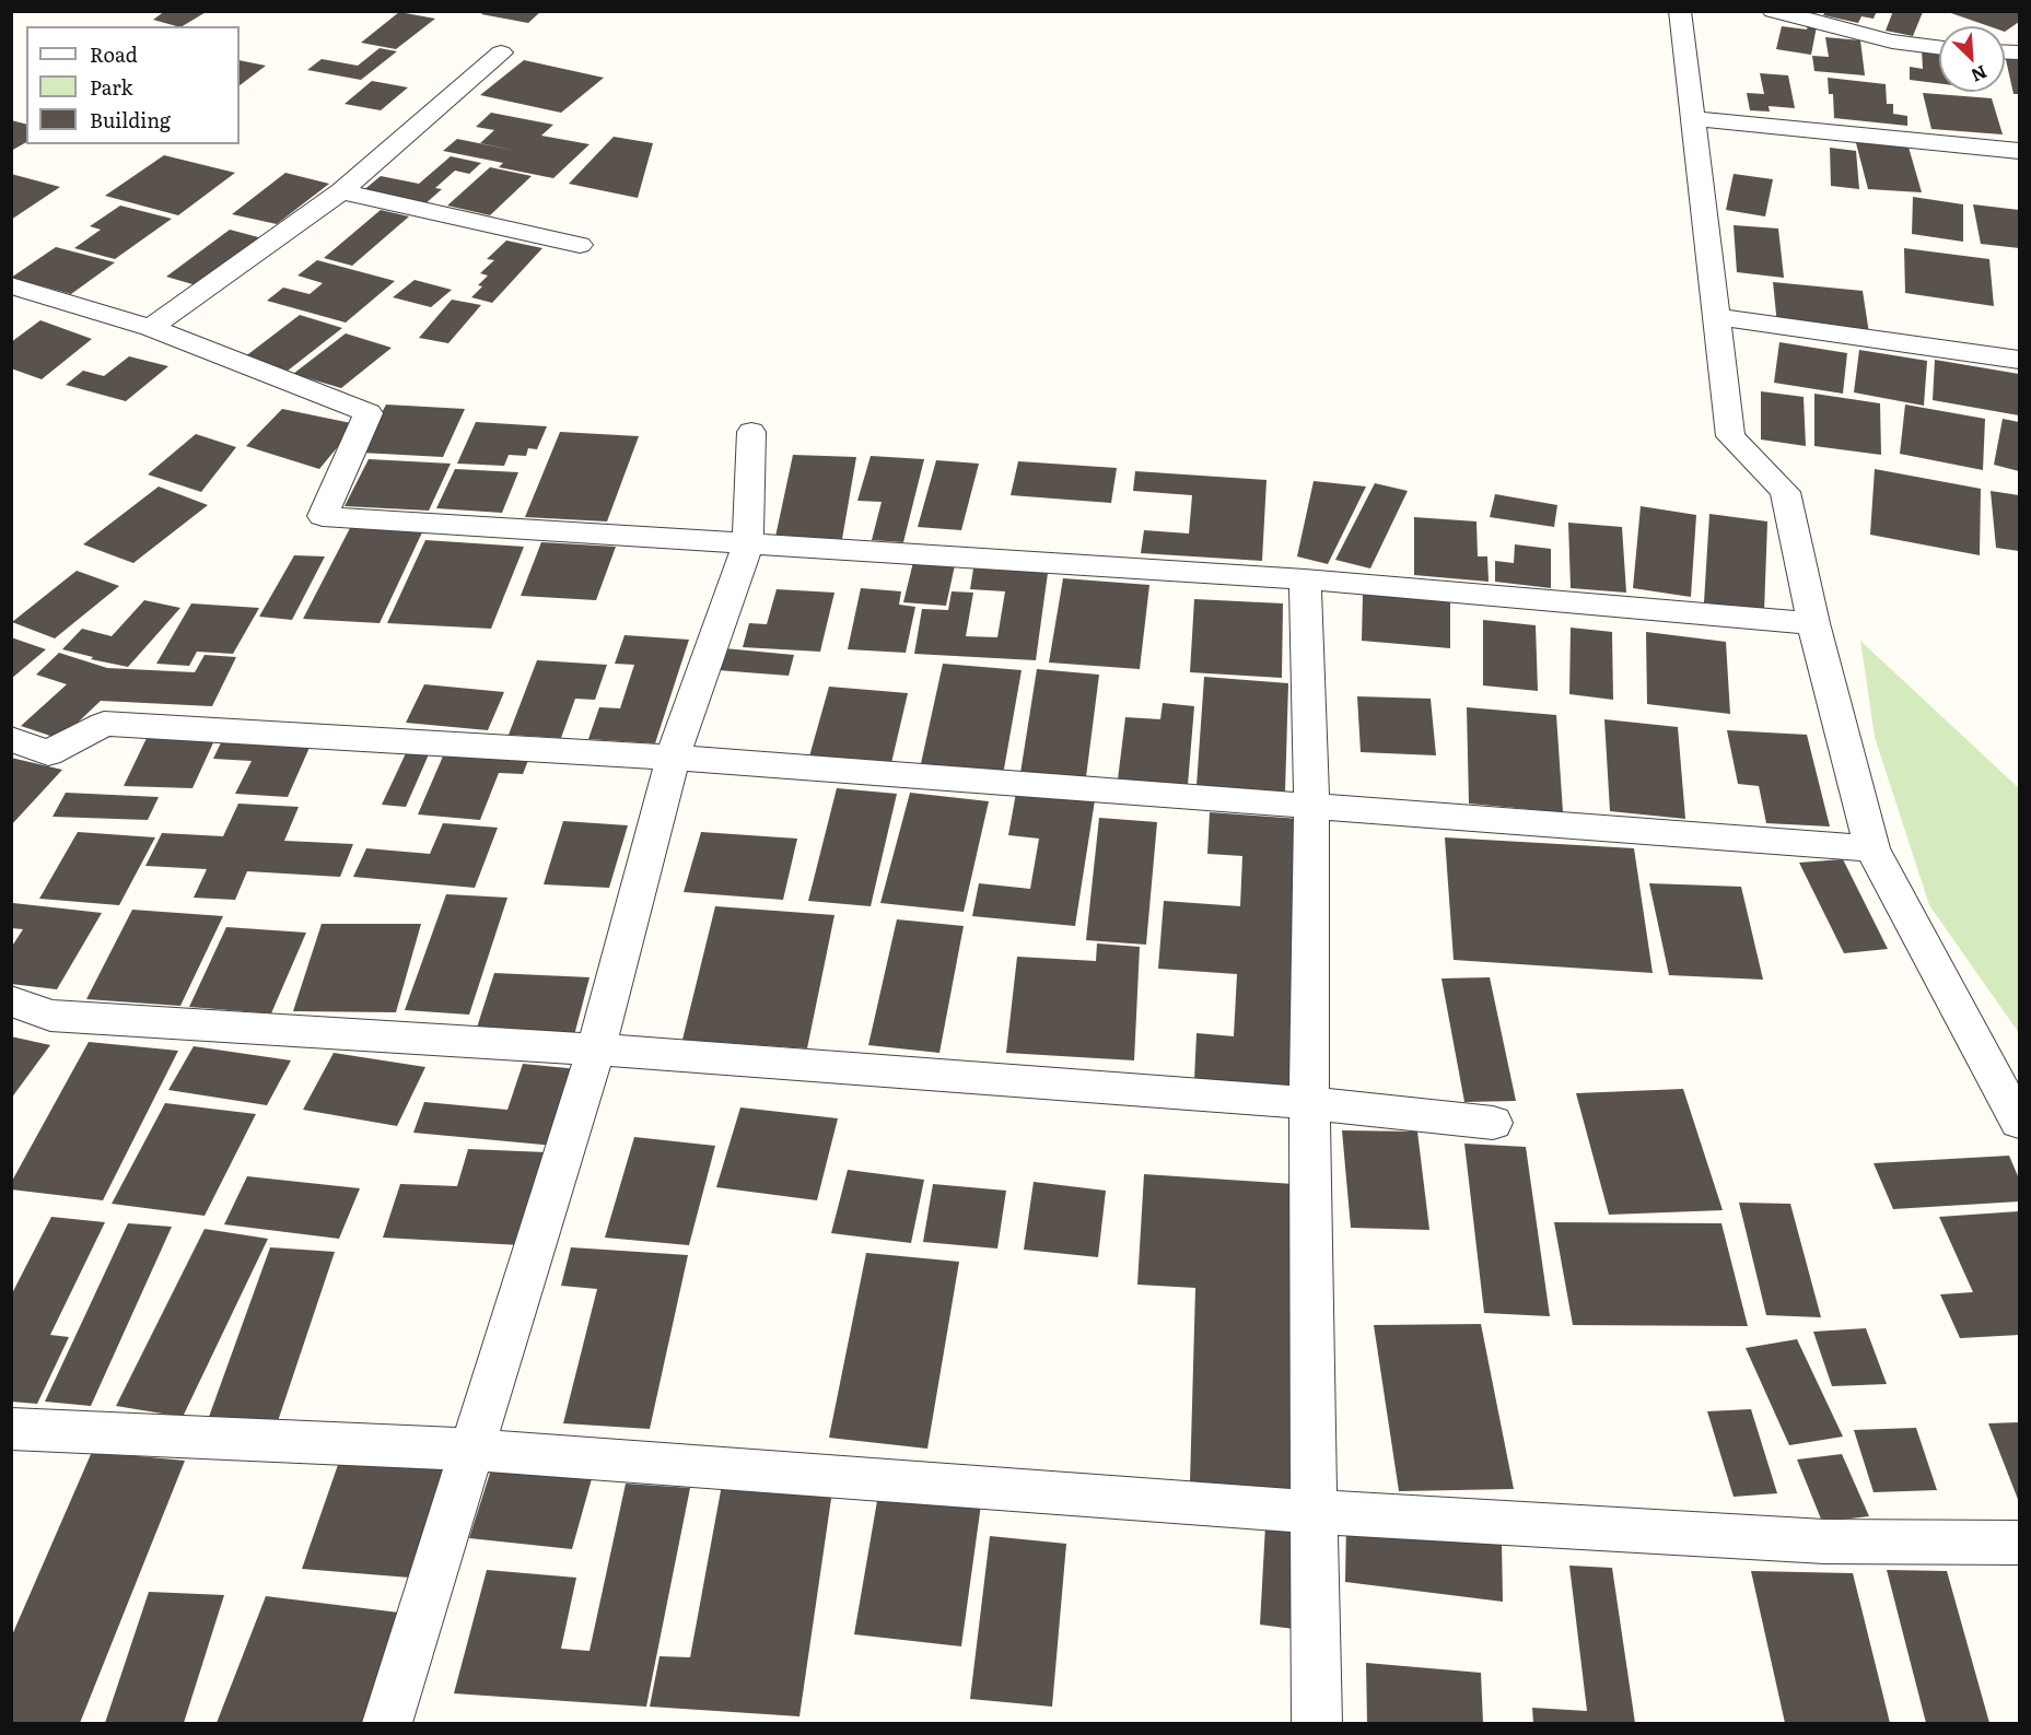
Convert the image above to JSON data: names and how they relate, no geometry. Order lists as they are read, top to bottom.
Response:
{
  "legend": ["Road", "Park", "Building"],
  "north": "bottom right"
}
